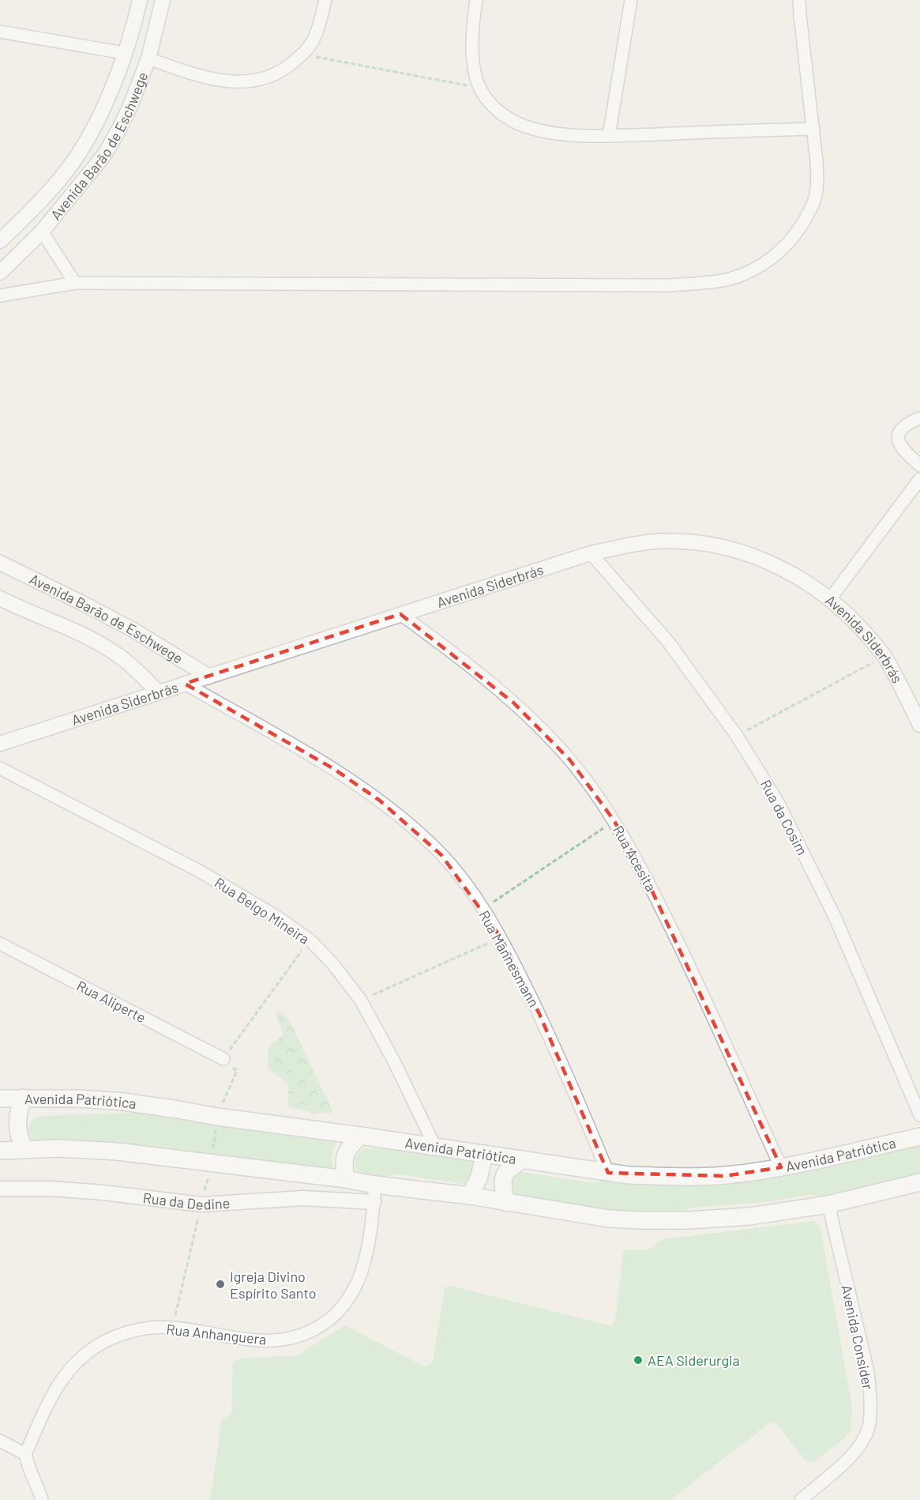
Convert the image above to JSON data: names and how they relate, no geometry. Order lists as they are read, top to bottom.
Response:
{
  "streets": {
    "main road": ["Avenida Patriótica"],
    "street": [
      "Avenida Barão de Eschwege",
      "Avenida Siderbrás",
      "Rua da Cosim",
      "Rua Acesita",
      "Rua Belgo Mineira",
      "Rua Mannesmann",
      "Rua Aliperte",
      "Rua da Dedine",
      "Rua Anhanguera",
      "Avenida Consider"
    ]
  },
  "crossings": [
    ["Avenida Barão de Eschwege", "Avenida Siderbrás"],
    ["Avenida Siderbrás", "Rua da Cosim"],
    ["Avenida Siderbrás", "Rua Acesita"],
    ["Avenida Siderbrás", "Rua Mannesmann"],
    ["Rua Acesita", "Avenida Patriótica"],
    ["Rua Belgo Mineira", "Avenida Patriótica"],
    ["Rua Mannesmann", "Avenida Patriótica"],
    ["Rua da Dedine", "Rua Anhanguera"]
  ],
  "places": ["Igreja Divino Espírito Santo", "AEA Siderurgia"]
}
